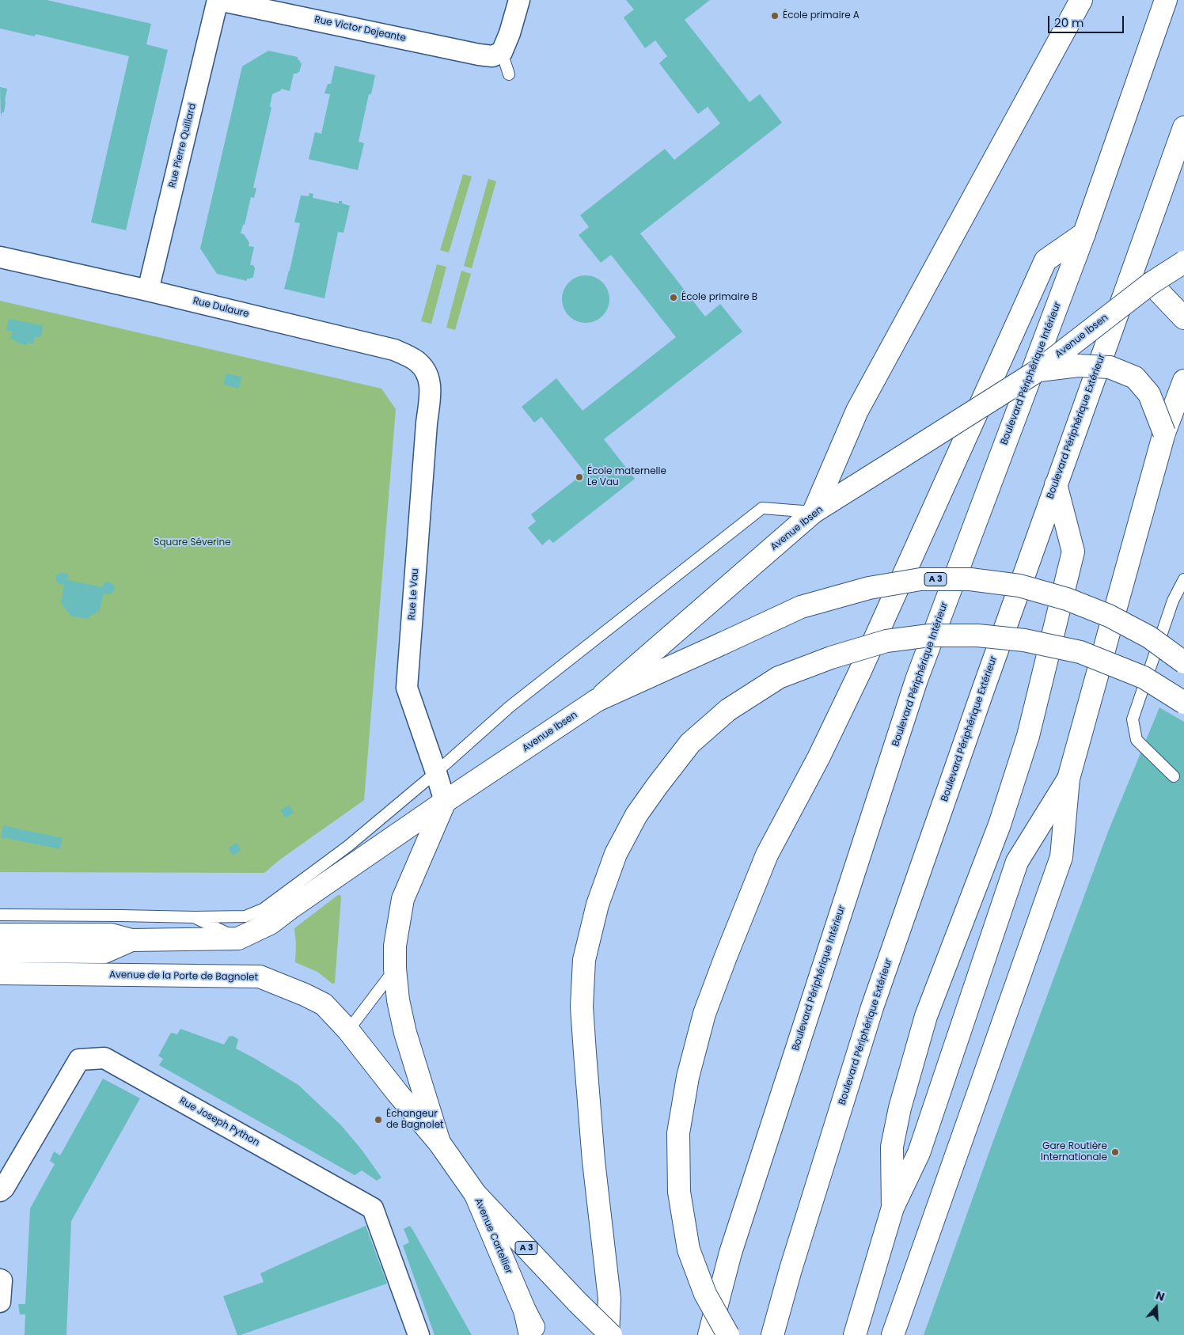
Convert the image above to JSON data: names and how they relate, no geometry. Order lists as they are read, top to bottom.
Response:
{
  "streets": {
    "main road": [
      "Avenue Ibsen",
      "Boulevard Périphérique Intérieur",
      "Boulevard Périphérique Extérieur",
      "A 3",
      "Avenue de la Porte de Bagnolet",
      "Avenue Cartellier"
    ],
    "street": [
      "Rue Victor Dejeante",
      "Rue Pierre Quillard",
      "Rue Dulaure",
      "Rue Le Vau",
      "Rue Joseph Python"
    ]
  },
  "crossings": [
    ["Rue Victor Dejeante", "Rue Pierre Quillard"],
    ["Rue Pierre Quillard", "Rue Dulaure"],
    ["Rue Dulaure", "Rue Le Vau"],
    ["Avenue Ibsen", "A 3"],
    ["Avenue Ibsen", "Rue Le Vau"],
    ["A 3", "Avenue Cartellier"],
    ["Avenue de la Porte de Bagnolet", "Avenue Cartellier"]
  ],
  "parks": ["Square Séverine"],
  "places": [
    "École primaire A",
    "École primaire B",
    "École maternelle Le Vau",
    "Échangeur de Bagnolet",
    "Gare Routière Internationale"
  ],
  "scale_bar": "20 m",
  "north": "top"
}
